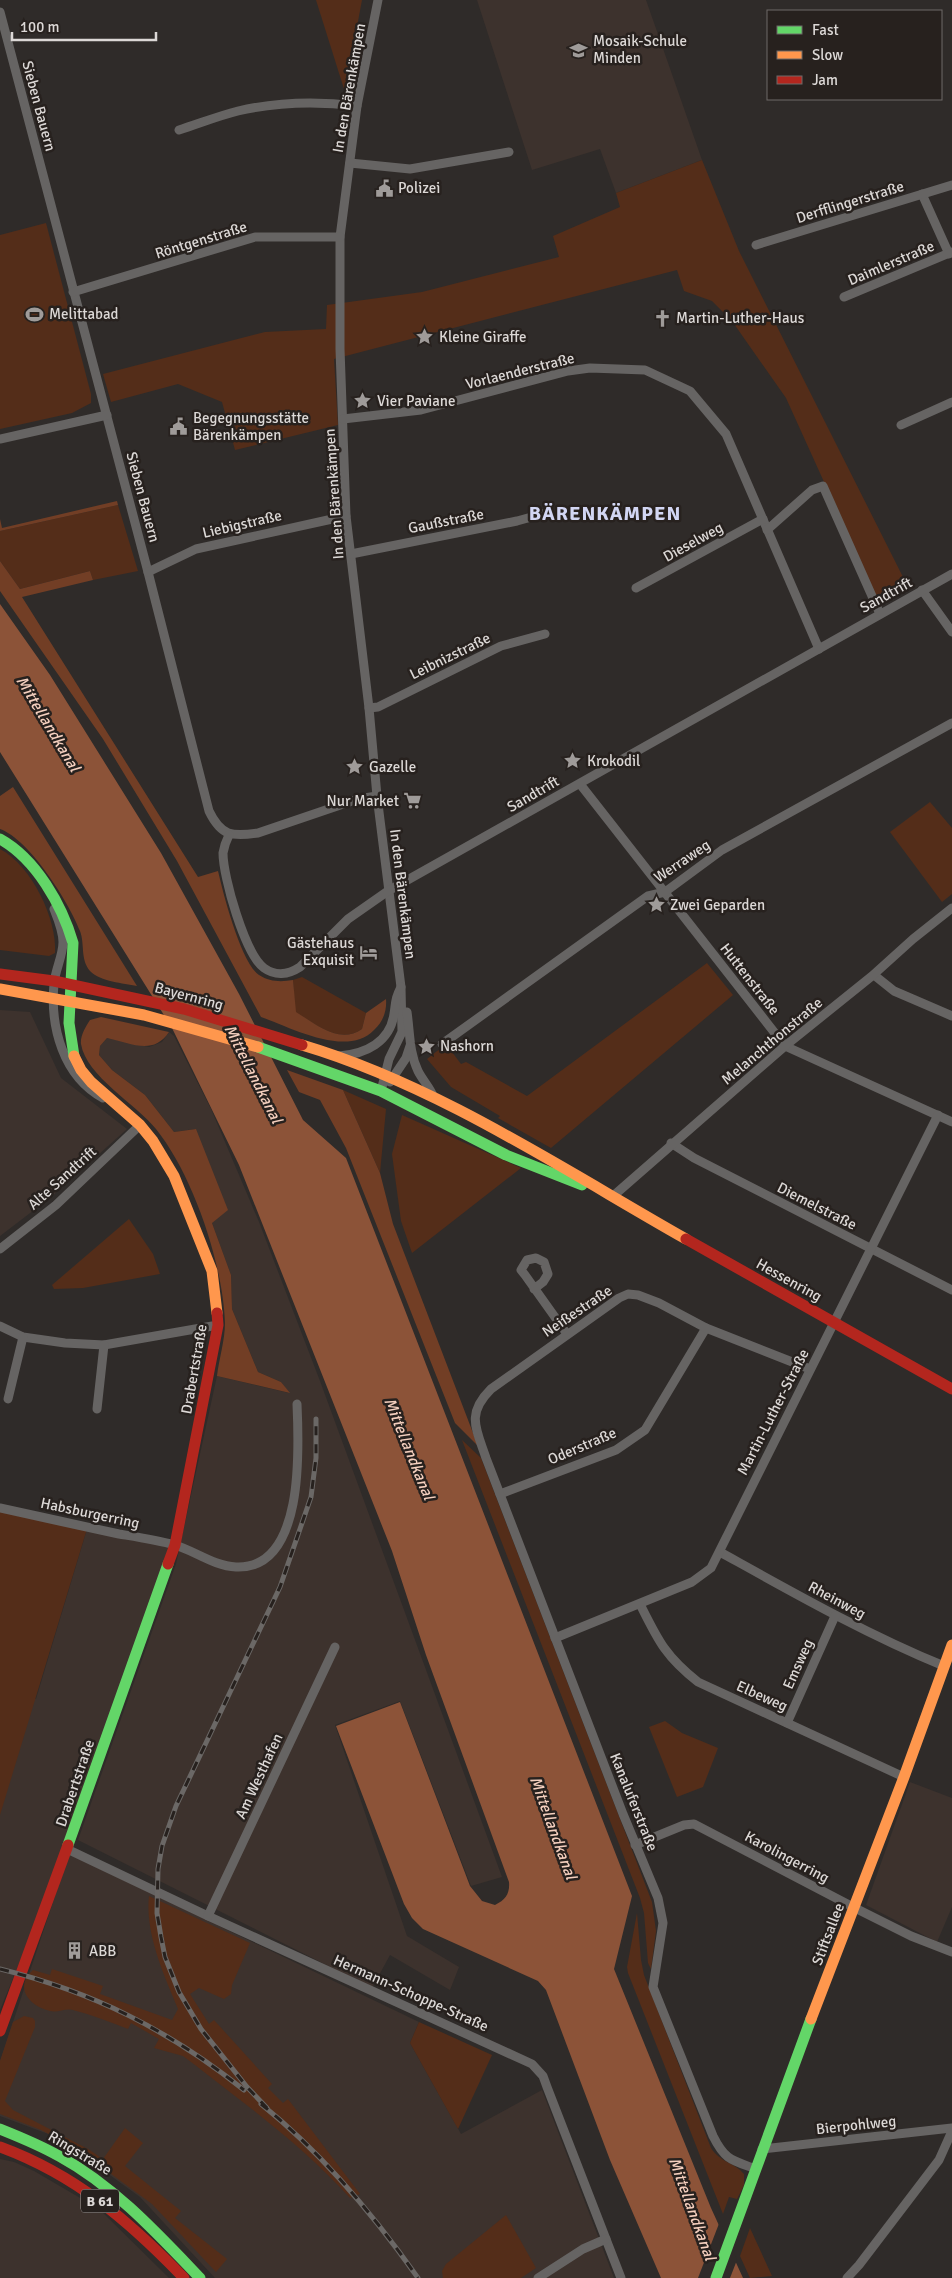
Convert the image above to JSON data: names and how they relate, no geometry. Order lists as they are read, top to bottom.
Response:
{
  "streets": {
    "street": [
      "In den Bärenkämpen",
      "Sieben Bauern",
      "Derfflingerstraße",
      "Röntgenstraße",
      "Daimlerstraße",
      "Vorlaenderstraße",
      "Gaußstraße",
      "Liebigstraße",
      "Dieselweg",
      "Sandtrift",
      "Leibnizstraße",
      "Werraweg",
      "Huttenstraße",
      "Bayernring",
      "Melanchthonstraße",
      "Alte Sandtrift",
      "Diemelstraße",
      "Hessenring",
      "Neißestraße",
      "Drabertstraße",
      "Martin-Luther-Straße",
      "Oderstraße",
      "Habsburgerring",
      "Rheinweg",
      "Emsweg",
      "Elbeweg",
      "Am Westhafen",
      "Kanaluferstraße",
      "Karolingerring",
      "Stiftsallee",
      "Hermann-Schoppe-Straße",
      "Bierpohlweg",
      "Ringstraße",
      "B 61"
    ]
  },
  "crossings": [
    ["In den Bärenkämpen", "Röntgenstraße"],
    ["In den Bärenkämpen", "Vorlaenderstraße"],
    ["In den Bärenkämpen", "Gaußstraße"],
    ["In den Bärenkämpen", "Liebigstraße"],
    ["In den Bärenkämpen", "Sandtrift"],
    ["In den Bärenkämpen", "Leibnizstraße"],
    ["In den Bärenkämpen", "Bayernring"],
    ["In den Bärenkämpen", "Hessenring"],
    ["Sieben Bauern", "Röntgenstraße"],
    ["Sieben Bauern", "Liebigstraße"],
    ["Sieben Bauern", "Sandtrift"],
    ["Vorlaenderstraße", "Dieselweg"],
    ["Vorlaenderstraße", "Sandtrift"],
    ["Sandtrift", "Huttenstraße"],
    ["Werraweg", "Huttenstraße"],
    ["Huttenstraße", "Melanchthonstraße"],
    ["Huttenstraße", "Martin-Luther-Straße"],
    ["Bayernring", "Hessenring"],
    ["Bayernring", "Drabertstraße"],
    ["Melanchthonstraße", "Diemelstraße"],
    ["Melanchthonstraße", "Hessenring"],
    ["Alte Sandtrift", "Drabertstraße"],
    ["Diemelstraße", "Martin-Luther-Straße"],
    ["Hessenring", "Martin-Luther-Straße"],
    ["Neißestraße", "Martin-Luther-Straße"],
    ["Neißestraße", "Oderstraße"],
    ["Neißestraße", "Kanaluferstraße"],
    ["Drabertstraße", "Habsburgerring"],
    ["Drabertstraße", "Hermann-Schoppe-Straße"],
    ["Martin-Luther-Straße", "Rheinweg"],
    ["Martin-Luther-Straße", "Elbeweg"],
    ["Martin-Luther-Straße", "Kanaluferstraße"],
    ["Oderstraße", "Kanaluferstraße"],
    ["Rheinweg", "Emsweg"],
    ["Rheinweg", "Stiftsallee"],
    ["Emsweg", "Elbeweg"],
    ["Elbeweg", "Stiftsallee"],
    ["Am Westhafen", "Hermann-Schoppe-Straße"],
    ["Kanaluferstraße", "Karolingerring"],
    ["Kanaluferstraße", "Stiftsallee"],
    ["Karolingerring", "Stiftsallee"],
    ["Stiftsallee", "Bierpohlweg"]
  ],
  "districts": ["BÄRENKÄMPEN"],
  "water": ["Mittellandkanal"],
  "places": {
    "school or university": ["Mosaik-Schule Minden"],
    "public building": ["Polizei", "Begegnungsstätte Bärenkämpen"],
    "sports": ["Melittabad"],
    "church": ["Martin-Luther-Haus"],
    "place": [
      "Kleine Giraffe",
      "Vier Paviane",
      "Krokodil",
      "Gazelle",
      "Zwei Geparden",
      "Nashorn"
    ],
    "supermarket": ["Nur Market"],
    "hotel": ["Gästehaus Exquisit"],
    "building": ["ABB"]
  },
  "legend": ["Fast", "Slow", "Jam"],
  "scale_bar": "100 m"
}
